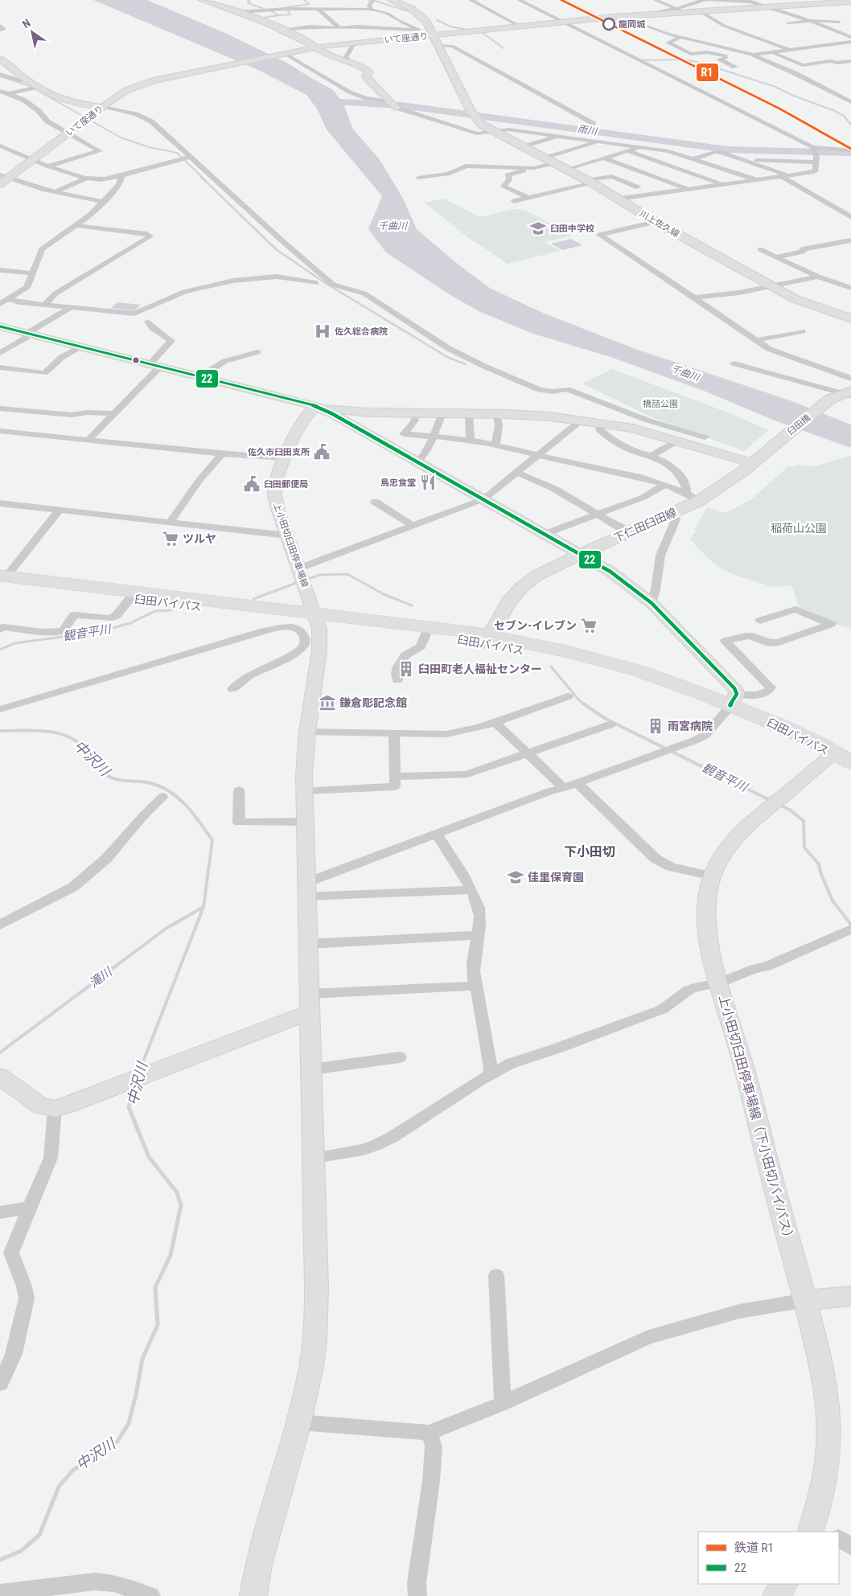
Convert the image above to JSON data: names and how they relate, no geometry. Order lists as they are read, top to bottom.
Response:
{
  "streets": {
    "highway": ["臼田バイパス"],
    "main road": ["川上佐久線", "臼田橋", "下仁田臼田線"],
    "street": ["いて座通り", "上小田切臼田停車場線", "上小田切臼田停車場線（下小田切バイパス）"]
  },
  "crossings": [
    ["臼田橋", "下仁田臼田線"],
    ["下仁田臼田線", "臼田バイパス"],
    ["上小田切臼田停車場線", "臼田バイパス"],
    ["臼田バイパス", "上小田切臼田停車場線（下小田切バイパス）"]
  ],
  "districts": ["下小田切"],
  "water": [
    "雨川",
    "千曲川",
    "観音平川",
    "中沢川",
    "滝川"
  ],
  "parks": ["橋詰公園", "稲荷山公園"],
  "places": {
    "other": ["龍岡城"],
    "school or university": ["臼田中学校", "佳里保育園"],
    "hospital": ["佐久総合病院"],
    "public building": ["佐久市臼田支所", "臼田郵便局"],
    "restaurant": ["鳥忠食堂"],
    "supermarket": ["ツルヤ", "セブン-イレブン"],
    "building": ["臼田町老人福祉センター", "雨宮病院"],
    "museum": ["鎌倉彫記念館"]
  },
  "lines": ["rail line R1", "transit line 22"],
  "legend": ["鉄道 R1", "22"],
  "north": "top left"
}
